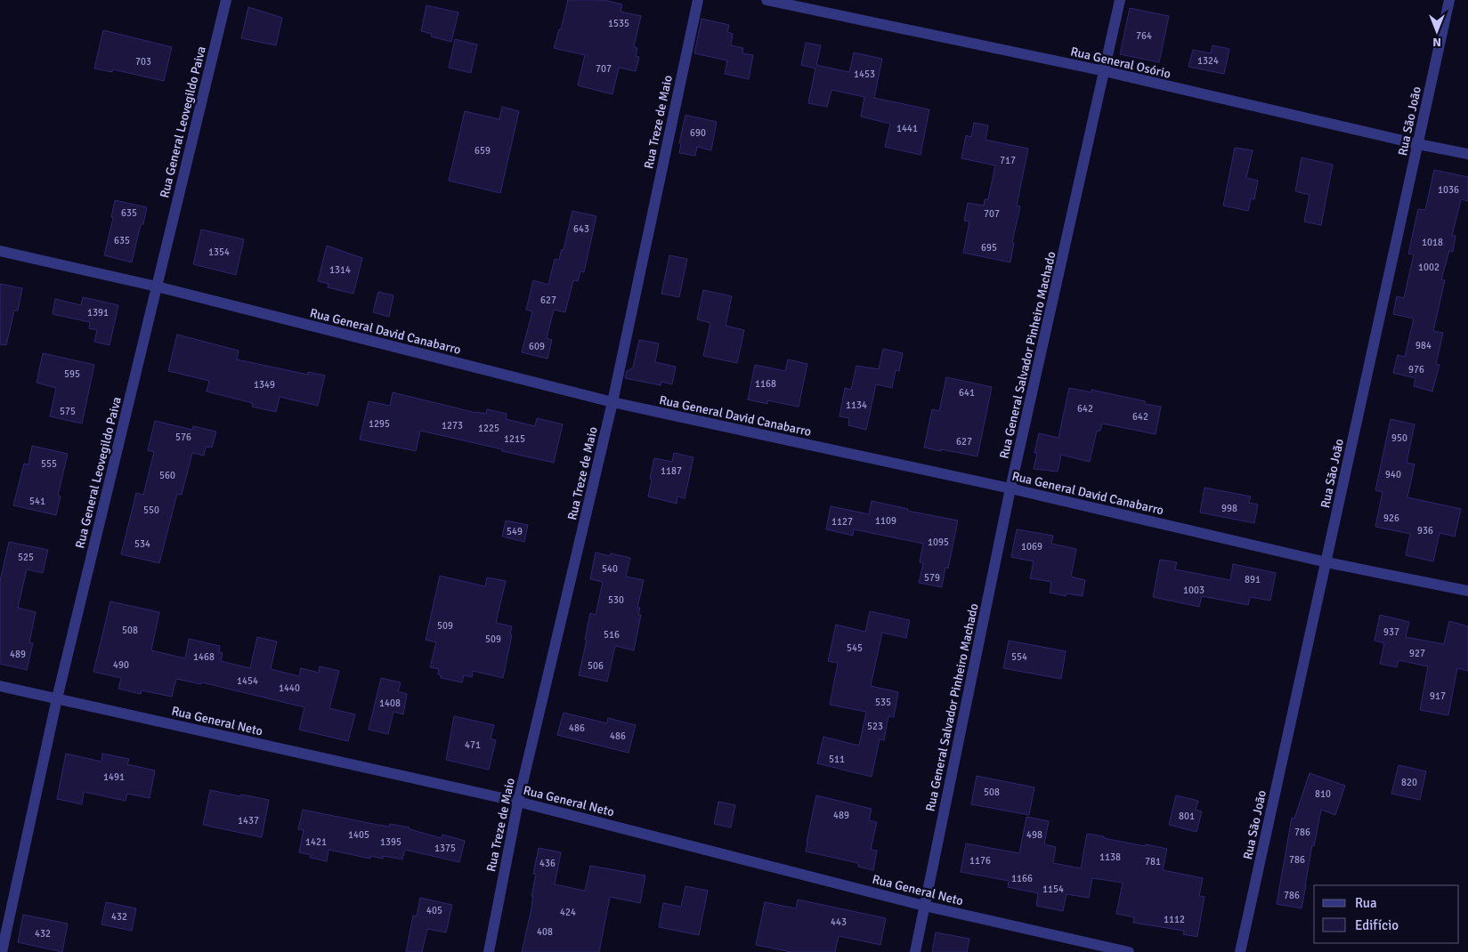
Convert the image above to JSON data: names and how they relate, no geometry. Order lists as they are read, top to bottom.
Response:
{
  "streets": {
    "street": [
      "Rua General Osório",
      "Rua São João",
      "Rua General Leovegildo Paiva",
      "Rua Treze de Maio",
      "Rua General David Canabarro",
      "Rua General Salvador Pinheiro Machado",
      "Rua General Neto"
    ]
  },
  "crossings": [
    ["Rua General Osório", "Rua São João"],
    ["Rua General Osório", "Rua General Salvador Pinheiro Machado"],
    ["Rua São João", "Rua General David Canabarro"],
    ["Rua General Leovegildo Paiva", "Rua General David Canabarro"],
    ["Rua General Leovegildo Paiva", "Rua General Neto"],
    ["Rua Treze de Maio", "Rua General David Canabarro"],
    ["Rua Treze de Maio", "Rua General Neto"],
    ["Rua General David Canabarro", "Rua General Salvador Pinheiro Machado"],
    ["Rua General Salvador Pinheiro Machado", "Rua General Neto"]
  ],
  "house_numbers": [
    "1535",
    "764",
    "1324",
    "703",
    "707",
    "1453",
    "1441",
    "690",
    "659",
    "717",
    "1036",
    "635",
    "707",
    "643",
    "635",
    "1018",
    "695",
    "1354",
    "1002",
    "1314",
    "627",
    "1391",
    "984",
    "609",
    "976",
    "595",
    "1168",
    "1349",
    "641",
    "1134",
    "642",
    "575",
    "642",
    "1295",
    "1273",
    "1225",
    "576",
    "950",
    "1215",
    "627",
    "555",
    "1187",
    "940",
    "560",
    "541",
    "998",
    "550",
    "926",
    "1109",
    "1127",
    "936",
    "549",
    "1095",
    "534",
    "1069",
    "525",
    "540",
    "579",
    "891",
    "1003",
    "530",
    "509",
    "508",
    "937",
    "516",
    "509",
    "545",
    "927",
    "489",
    "1468",
    "554",
    "490",
    "506",
    "1454",
    "1440",
    "917",
    "535",
    "1408",
    "523",
    "486",
    "486",
    "471",
    "511",
    "1491",
    "820",
    "508",
    "810",
    "489",
    "801",
    "1437",
    "786",
    "1405",
    "498",
    "1421",
    "1395",
    "1375",
    "1138",
    "786",
    "1176",
    "781",
    "436",
    "1166",
    "1154",
    "786",
    "405",
    "424",
    "432",
    "1112",
    "443",
    "408",
    "432"
  ],
  "legend": ["Rua", "Edifício"],
  "north": "bottom"
}
